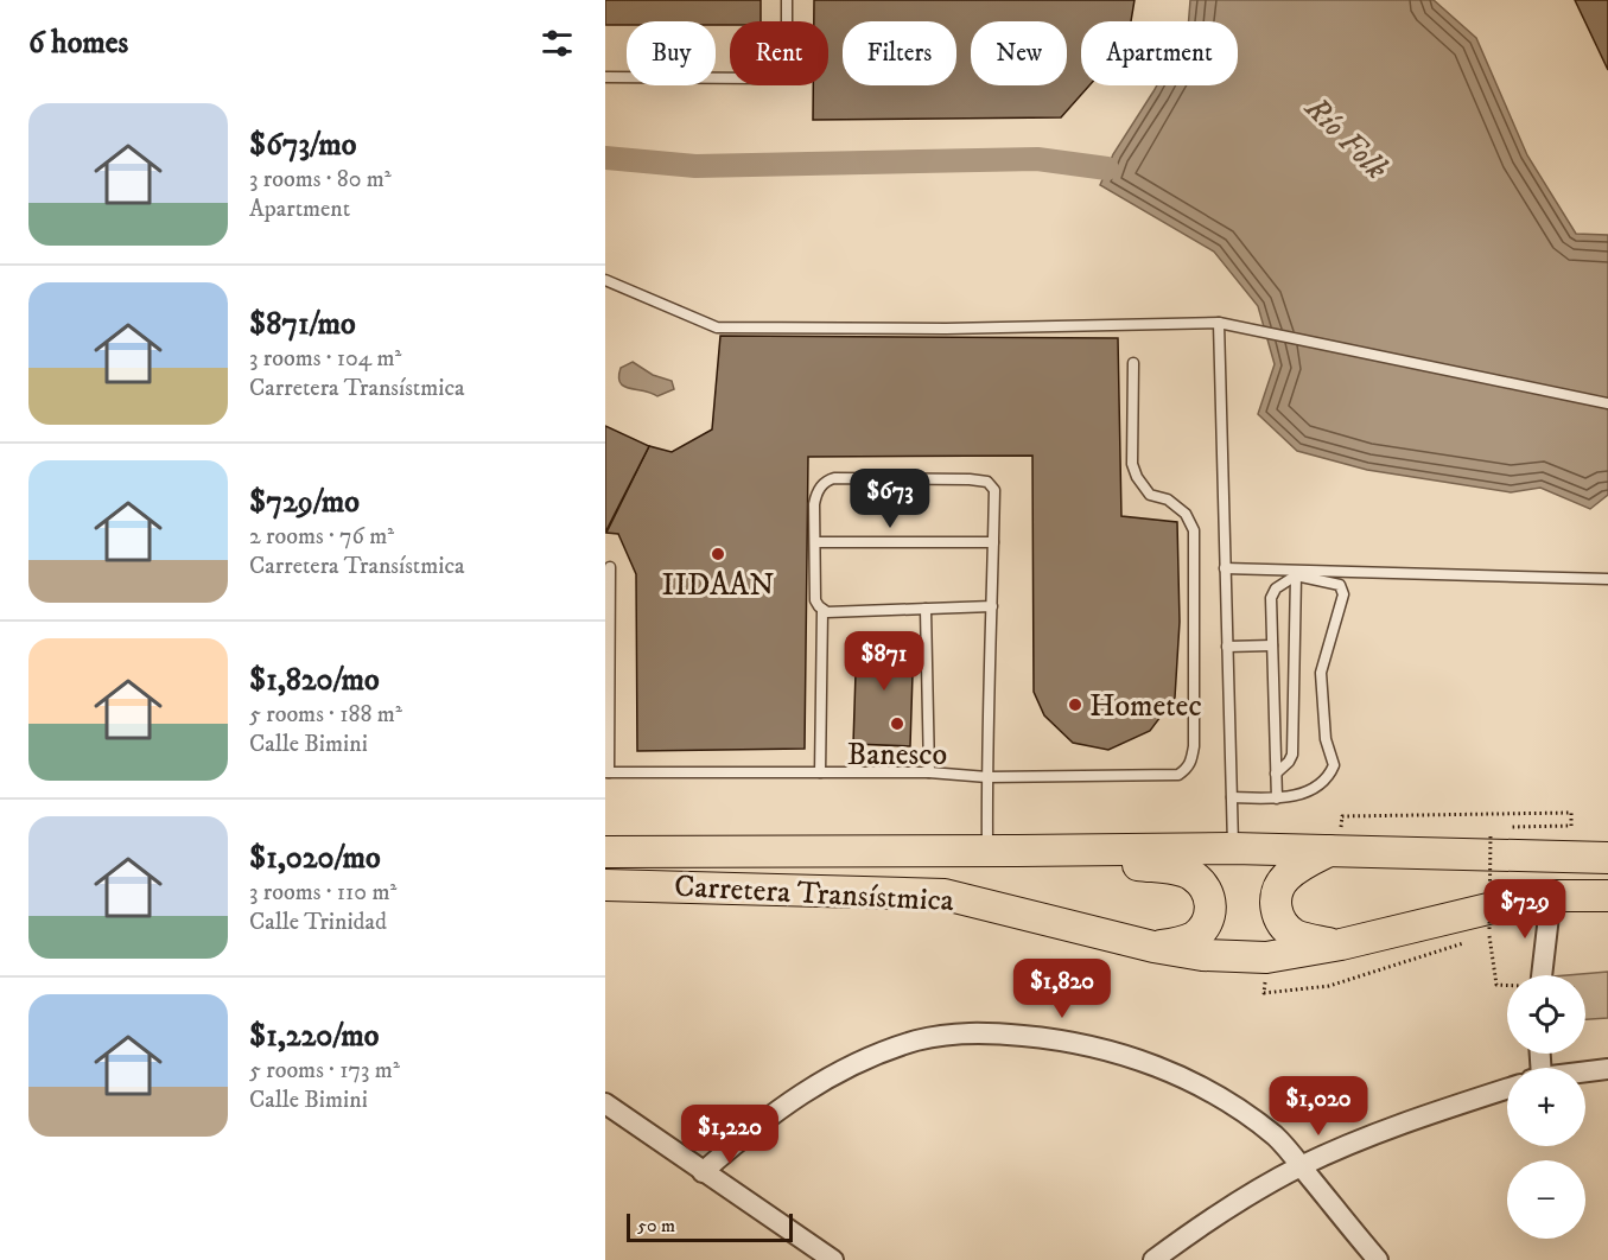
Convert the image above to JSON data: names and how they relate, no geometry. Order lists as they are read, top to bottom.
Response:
{
  "streets": {
    "main road": ["Carretera Transístmica"]
  },
  "water": ["Río Folk"],
  "places": ["IIDAAN", "Hometec", "Banesco"],
  "scale_bar": "50 m",
  "page": {
    "heading": "6 homes",
    "chip": [
      "Buy",
      "Rent",
      "Filters",
      "New",
      "Apartment"
    ],
    "list": [
      {
        "name": "$673/mo",
        "note": "3 rooms · 80 m² · Apartment"
      },
      {
        "name": "$871/mo",
        "note": "3 rooms · 104 m² · Carretera Transístmica"
      },
      {
        "name": "$729/mo",
        "note": "2 rooms · 76 m² · Carretera Transístmica"
      },
      {
        "name": "$1,820/mo",
        "note": "5 rooms · 188 m² · Calle Bimini"
      },
      {
        "name": "$1,020/mo",
        "note": "3 rooms · 110 m² · Calle Trinidad"
      },
      {
        "name": "$1,220/mo",
        "note": "5 rooms · 173 m² · Calle Bimini"
      }
    ],
    "price": [
      "$673",
      "$871",
      "$729",
      "$1,820",
      "$1,020",
      "$1,220"
    ],
    "map_buttons": ["+", "−"],
    "scale": "50 m"
  }
}
